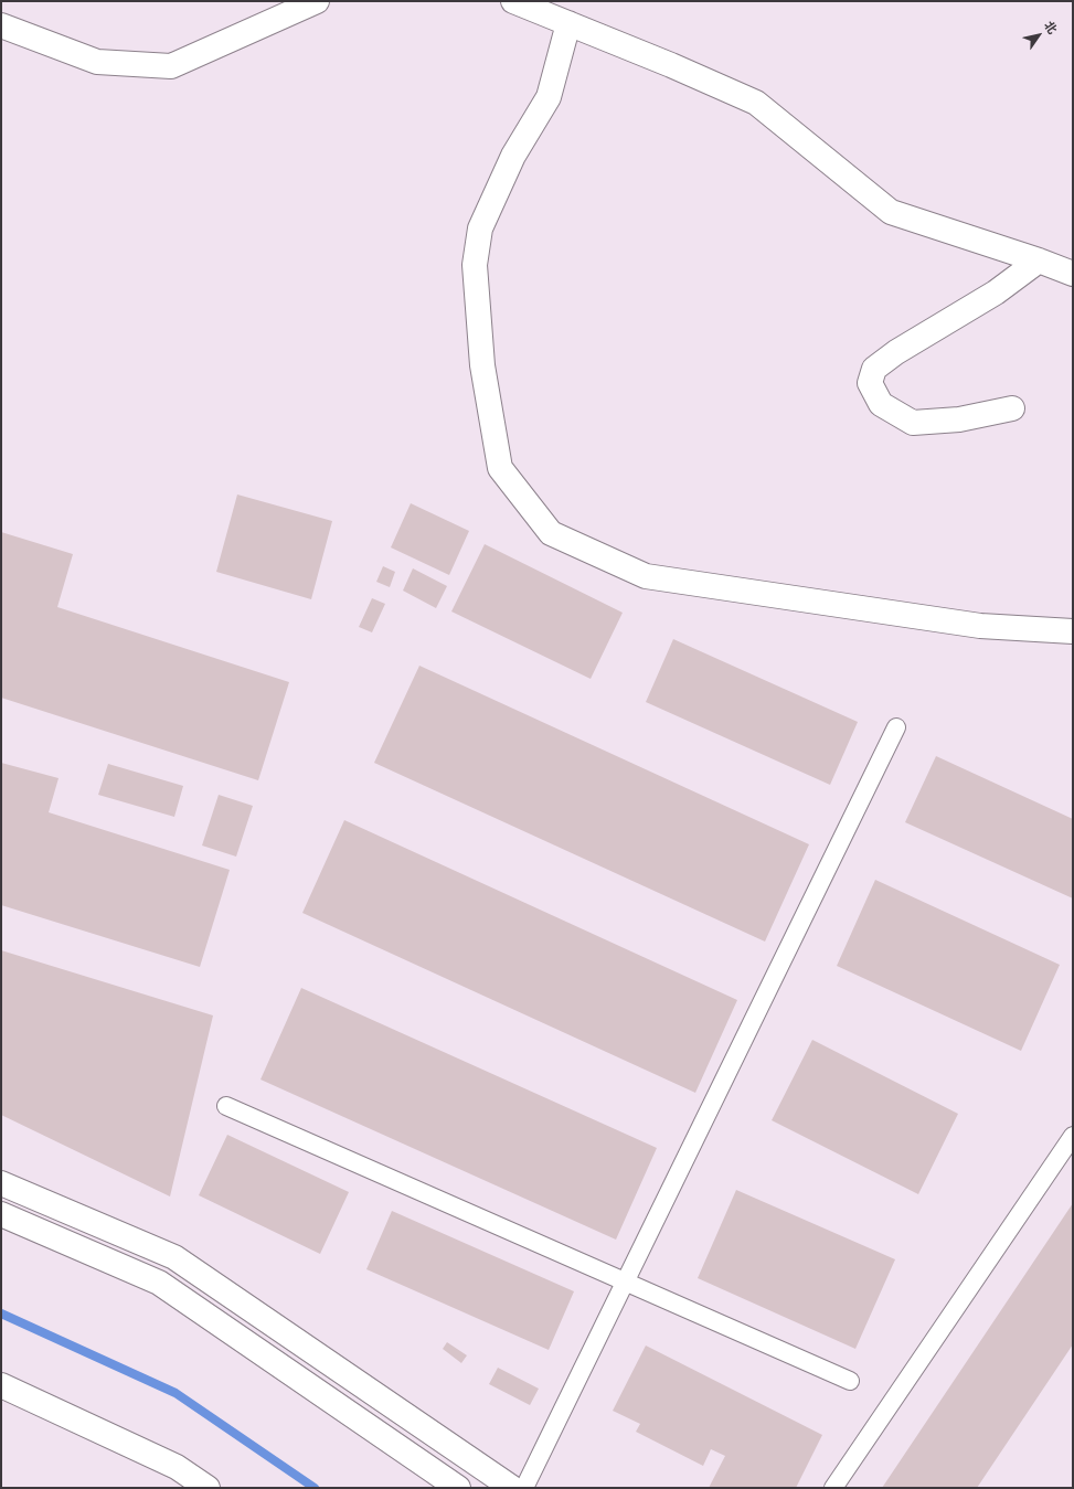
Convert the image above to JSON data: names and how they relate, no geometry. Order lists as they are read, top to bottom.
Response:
{
  "north": "top right"
}
